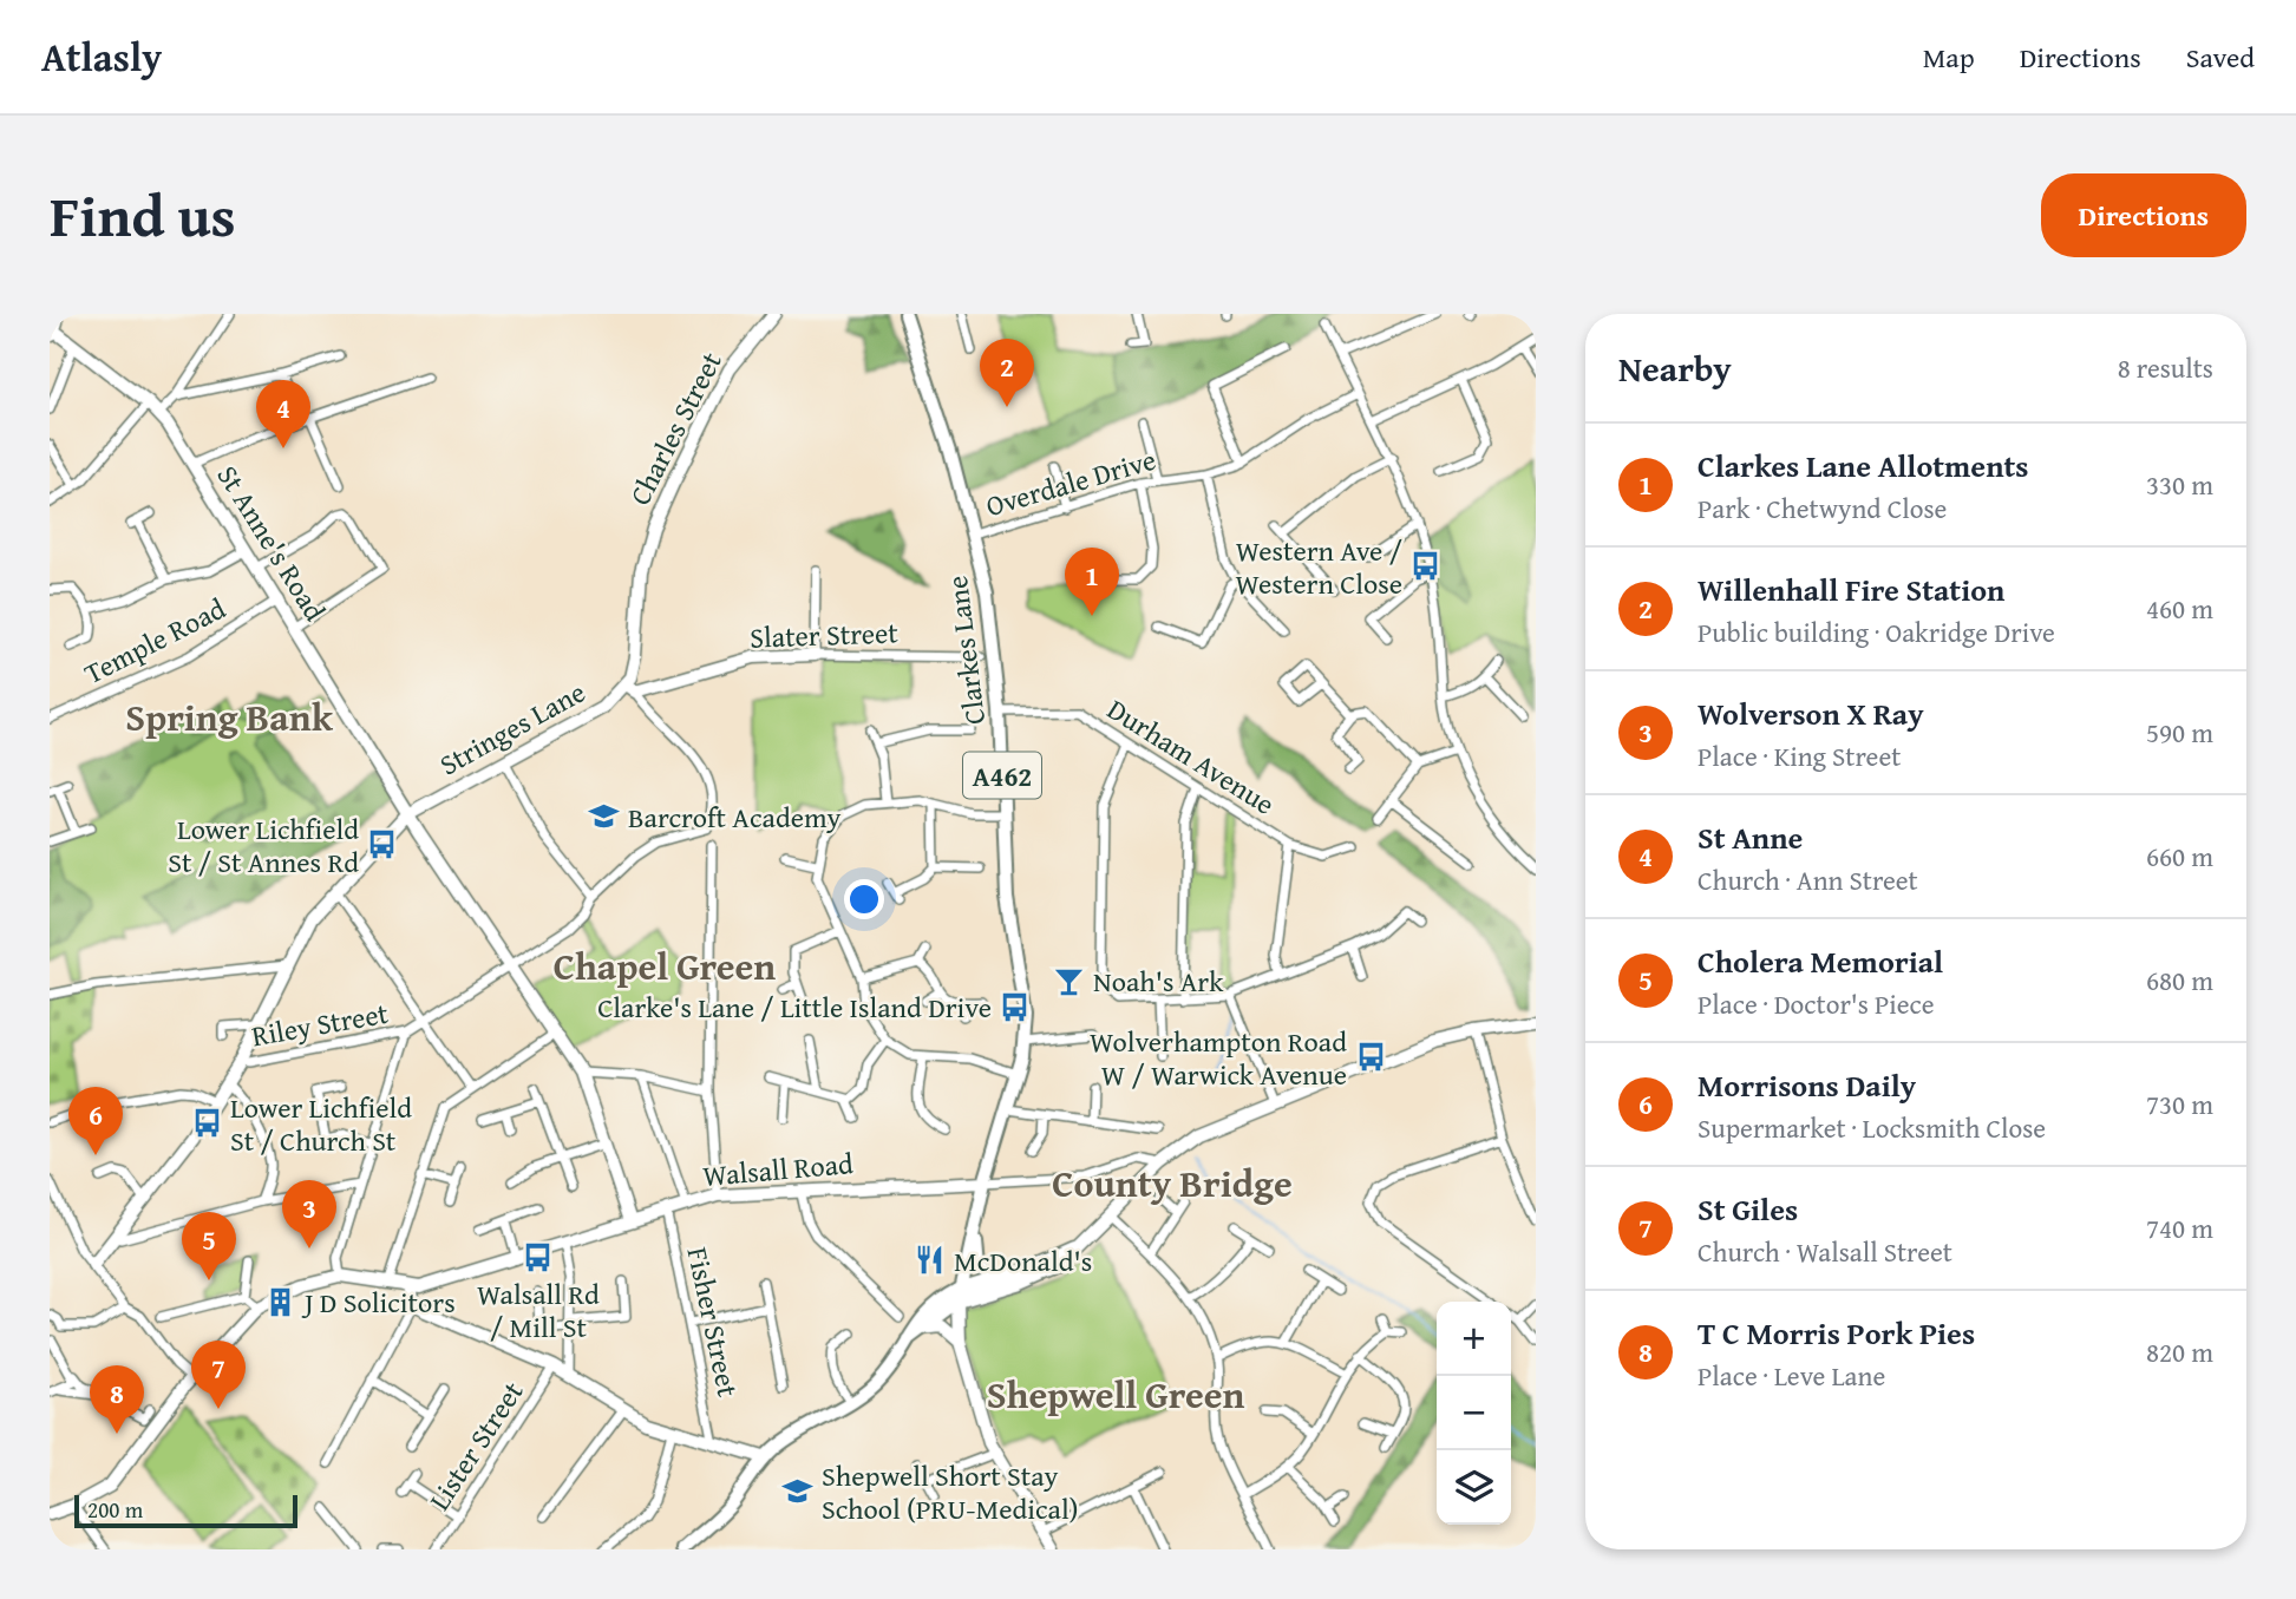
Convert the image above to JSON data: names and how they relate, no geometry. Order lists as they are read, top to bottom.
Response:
{
  "streets": {
    "main road": ["Clarkes Lane", "A462"],
    "street": [
      "Charles Street",
      "Overdale Drive",
      "St Anne's Road",
      "Slater Street",
      "Temple Road",
      "Stringes Lane",
      "Durham Avenue",
      "Riley Street",
      "Walsall Road",
      "Fisher Street",
      "Lister Street"
    ]
  },
  "crossings": [
    ["Charles Street", "Stringes Lane"],
    ["Overdale Drive", "Clarkes Lane"],
    ["St Anne's Road", "Temple Road"],
    ["St Anne's Road", "Stringes Lane"],
    ["St Anne's Road", "Riley Street"],
    ["St Anne's Road", "Walsall Road"],
    ["Slater Street", "Stringes Lane"],
    ["Slater Street", "Riley Street"],
    ["Clarkes Lane", "Durham Avenue"],
    ["Clarkes Lane", "A462"],
    ["Clarkes Lane", "Walsall Road"],
    ["Stringes Lane", "Riley Street"],
    ["A462", "Walsall Road"],
    ["Walsall Road", "Fisher Street"]
  ],
  "districts": [
    "Spring Bank",
    "Chapel Green",
    "County Bridge",
    "Shepwell Green"
  ],
  "places": {
    "bus stop": [
      "Western Ave / Western Close",
      "Lower Lichfield St / St Annes Rd",
      "Clarke's Lane / Little Island Drive",
      "Wolverhampton Road W / Warwick Avenue",
      "Lower Lichfield St / Church St",
      "Walsall Rd / Mill St"
    ],
    "school or university": ["Barcroft Academy", "Shepwell Short Stay School (PRU-Medical)"],
    "bar": ["Noah's Ark"],
    "restaurant": ["McDonald's"],
    "building": ["J D Solicitors"]
  },
  "scale_bar": "200 m",
  "page": {
    "header": "Atlasly",
    "nav": ["Map", "Directions", "Saved"],
    "title": "Find us",
    "buttons": "Directions",
    "heading": ["Nearby", "8 results"],
    "pins": [
      "2",
      "4",
      "1",
      "6",
      "3",
      "5",
      "7",
      "8"
    ],
    "list": [
      {
        "mark": "1",
        "name": "Clarkes Lane Allotments",
        "note": "Park · Chetwynd Close",
        "value": "330 m"
      },
      {
        "mark": "2",
        "name": "Willenhall Fire Station",
        "note": "Public building · Oakridge Drive",
        "value": "460 m"
      },
      {
        "mark": "3",
        "name": "Wolverson X Ray",
        "note": "Place · King Street",
        "value": "590 m"
      },
      {
        "mark": "4",
        "name": "St Anne",
        "note": "Church · Ann Street",
        "value": "660 m"
      },
      {
        "mark": "5",
        "name": "Cholera Memorial",
        "note": "Place · Doctor's Piece",
        "value": "680 m"
      },
      {
        "mark": "6",
        "name": "Morrisons Daily",
        "note": "Supermarket · Locksmith Close",
        "value": "730 m"
      },
      {
        "mark": "7",
        "name": "St Giles",
        "note": "Church · Walsall Street",
        "value": "740 m"
      },
      {
        "mark": "8",
        "name": "T C Morris Pork Pies",
        "note": "Place · Leve Lane",
        "value": "820 m"
      }
    ],
    "map_buttons": ["+", "−"],
    "scale": "200 m"
  }
}
